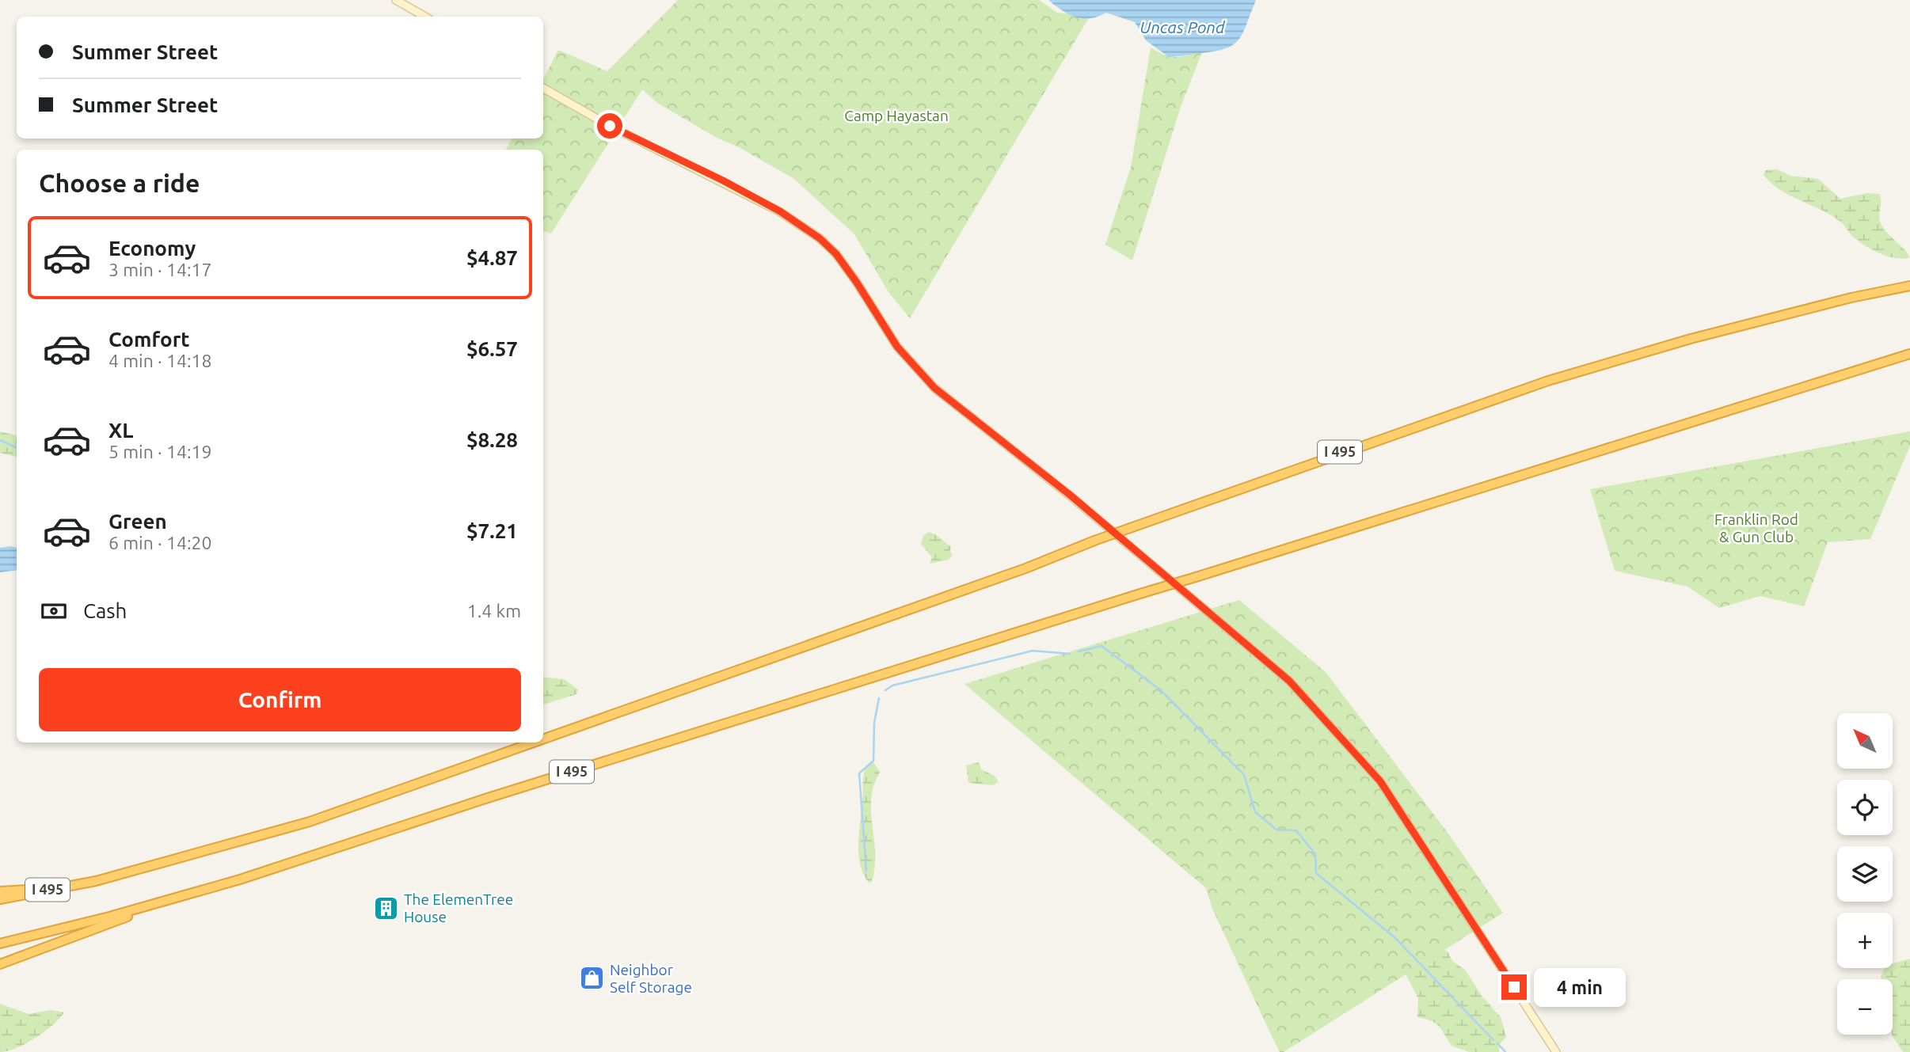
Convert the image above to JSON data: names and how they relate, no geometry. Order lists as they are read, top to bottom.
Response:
{
  "streets": {
    "highway": ["I 495"]
  },
  "water": ["Uncas Pond"],
  "parks": ["Camp Hayastan", "Franklin Rod & Gun Club"],
  "places": {
    "building": ["The ElemenTree House"],
    "shop": ["Neighbor Self Storage"]
  },
  "north": "top left",
  "page": {
    "banner": ["Summer Street", "Summer Street"],
    "heading": "Choose a ride",
    "list": [
      {
        "name": "Economy",
        "note": "3 min · 14:17",
        "value": "$4.87"
      },
      {
        "name": "Comfort",
        "note": "4 min · 14:18",
        "value": "$6.57"
      },
      {
        "name": "XL",
        "note": "5 min · 14:19",
        "value": "$8.28"
      },
      {
        "name": "Green",
        "note": "6 min · 14:20",
        "value": "$7.21"
      }
    ],
    "pay": ["Cash", "1.4 km"],
    "buttons": "Confirm",
    "map_buttons": ["+", "−"],
    "bubble": "4 min"
  }
}
